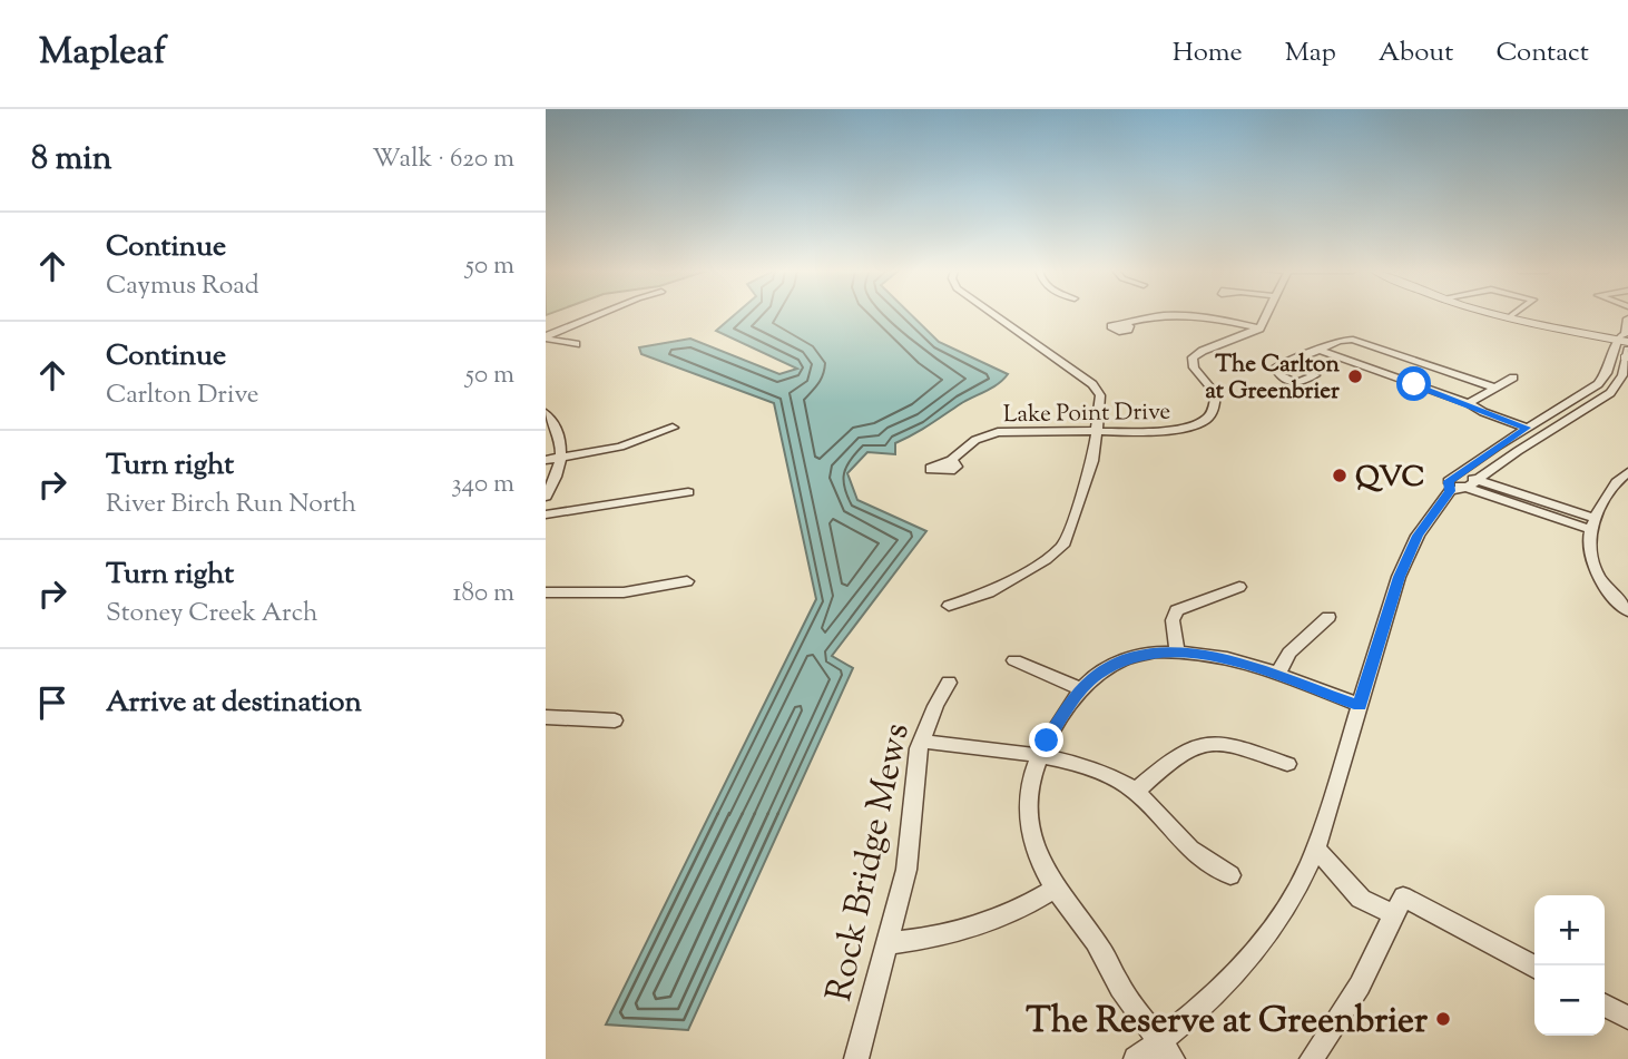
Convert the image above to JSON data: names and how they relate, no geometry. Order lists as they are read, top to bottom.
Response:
{
  "streets": {
    "street": ["Lake Point Drive", "Rock Bridge Mews"]
  },
  "places": ["The Carlton at Greenbrier", "QVC", "The Reserve at Greenbrier"],
  "page": {
    "header": "Mapleaf",
    "nav": [
      "Home",
      "Map",
      "About",
      "Contact"
    ],
    "heading": ["8 min", "Walk · 620 m"],
    "list": [
      ["Continue", "Caymus Road", "50 m"],
      ["Continue", "Carlton Drive", "50 m"],
      ["Turn right", "River Birch Run North", "340 m"],
      ["Turn right", "Stoney Creek Arch", "180 m"],
      "Arrive at destination"
    ],
    "map_buttons": ["+", "−"]
  }
}
